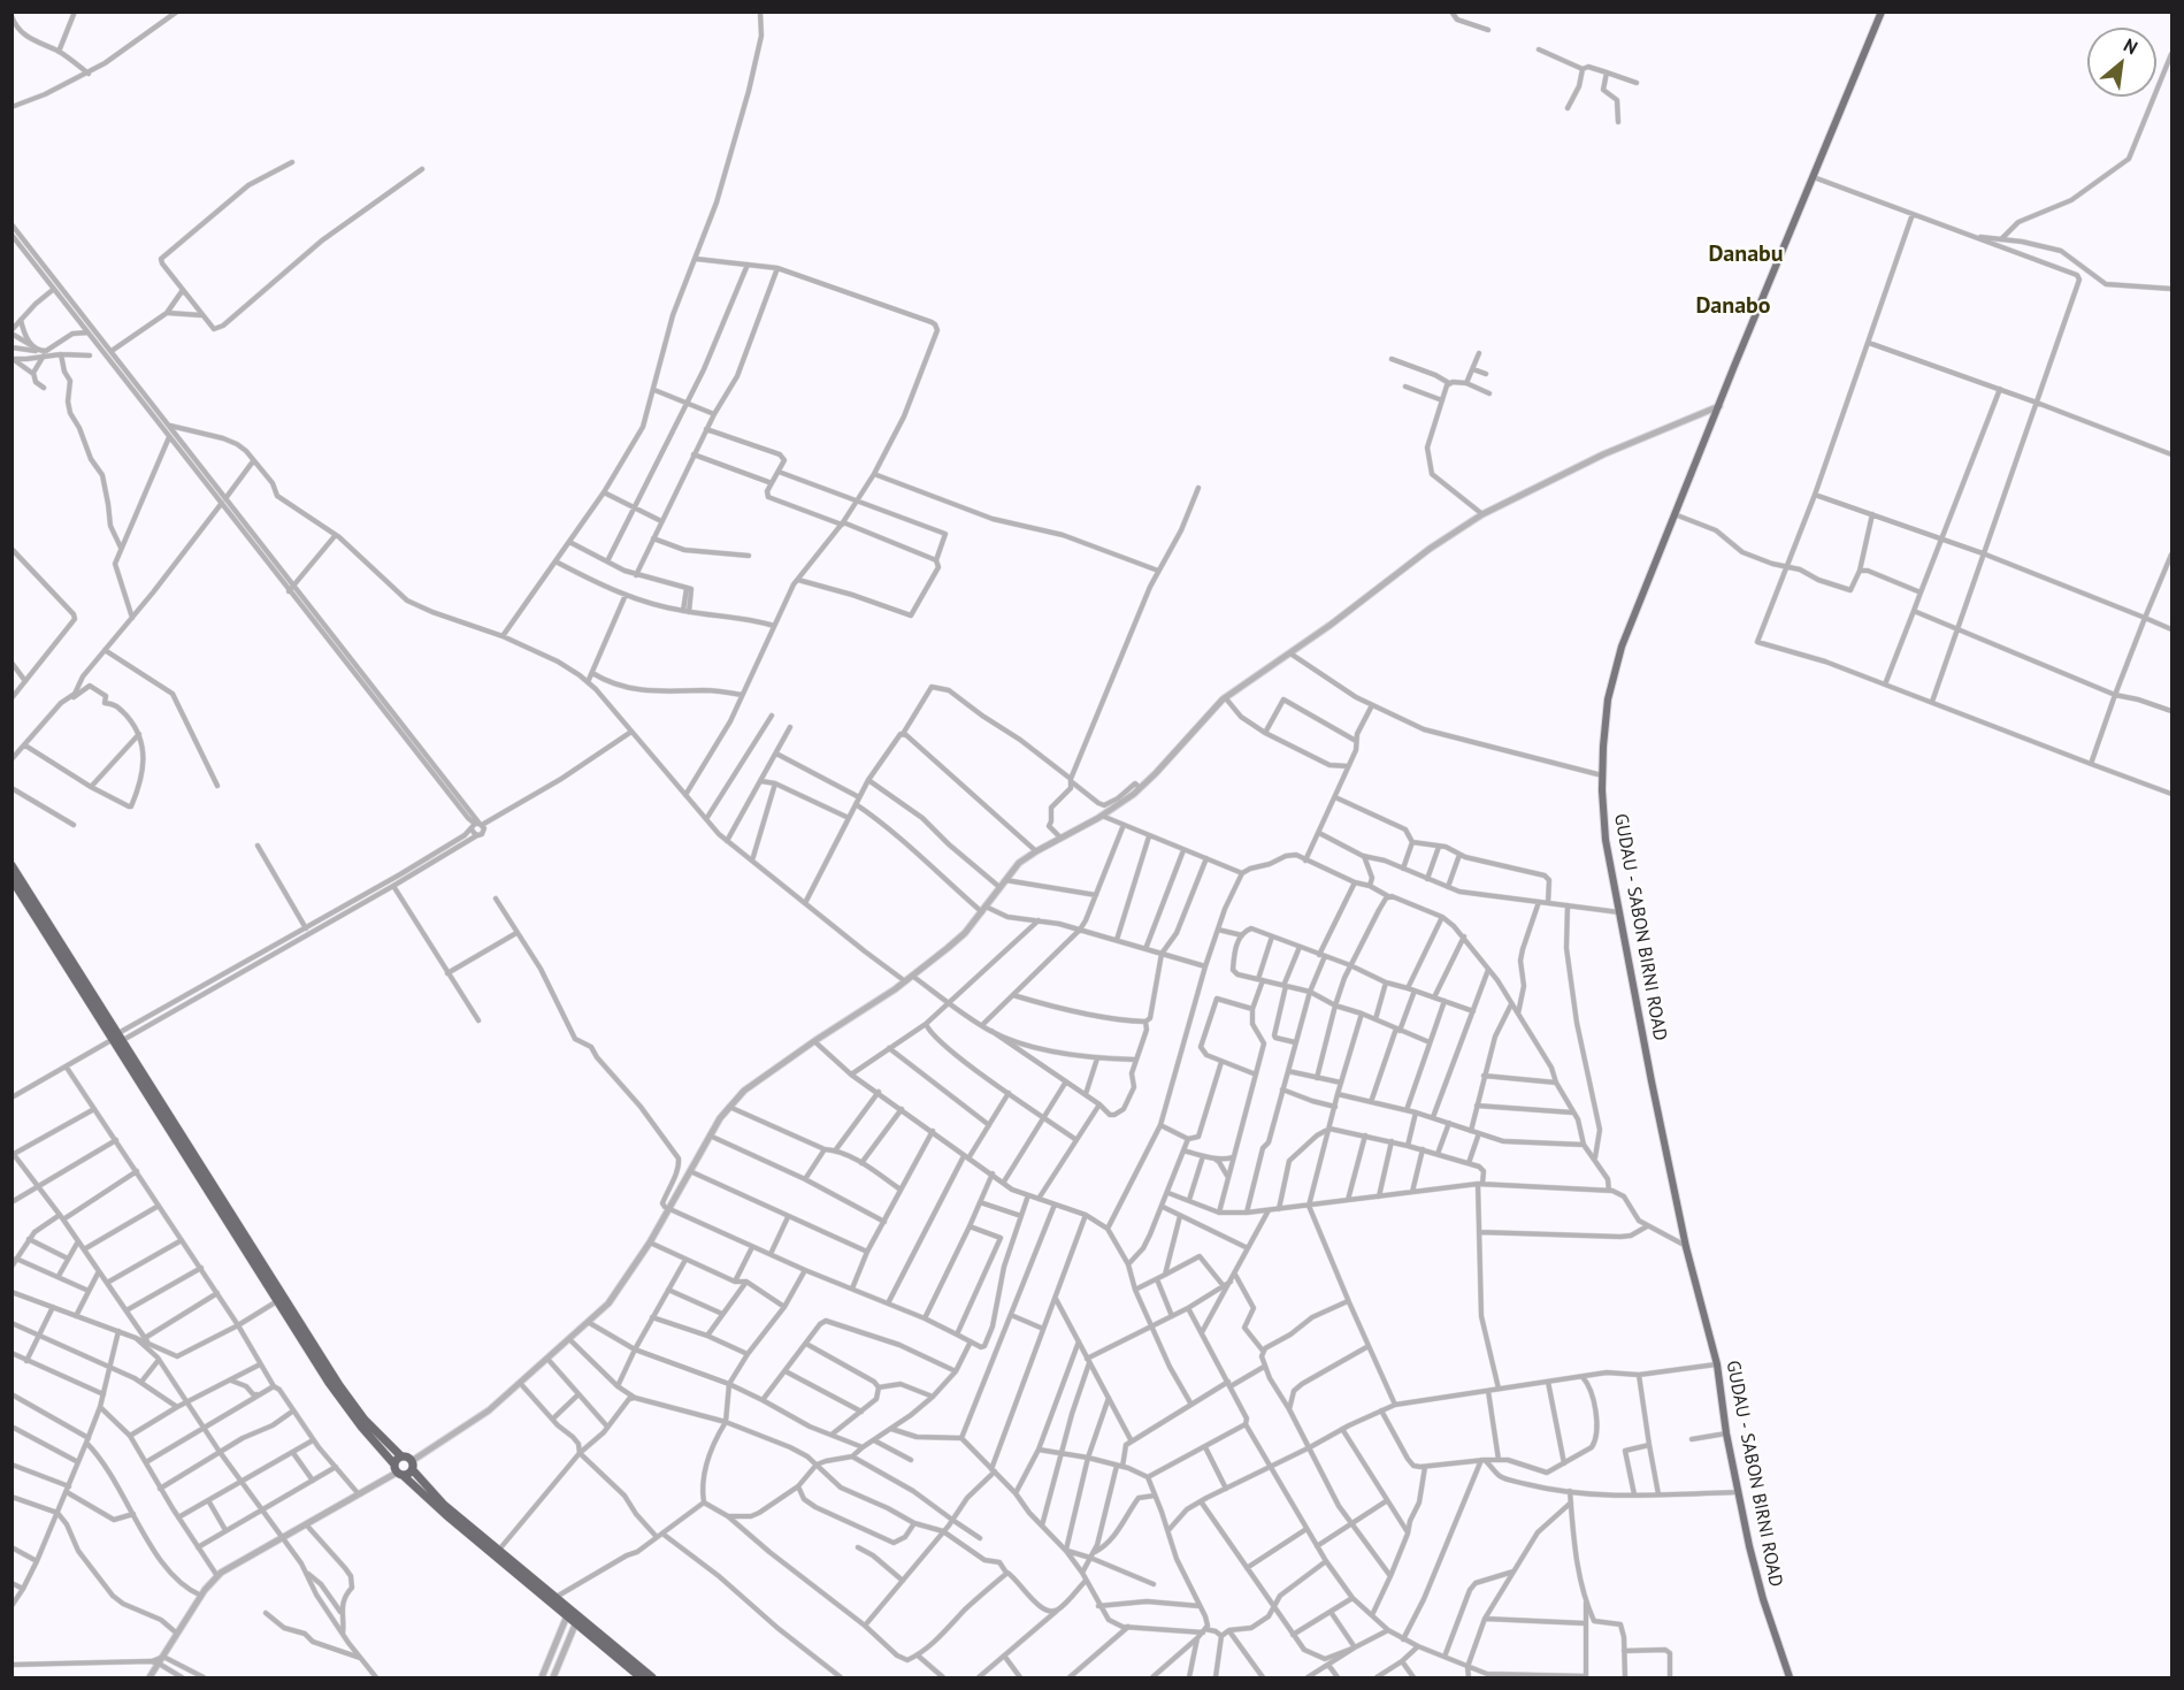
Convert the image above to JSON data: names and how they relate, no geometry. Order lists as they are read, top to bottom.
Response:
{
  "streets": {
    "main road": ["GUDAU - SABON BIRNI ROAD"]
  },
  "districts": ["Danabu", "Danabo"],
  "north": "top right"
}
